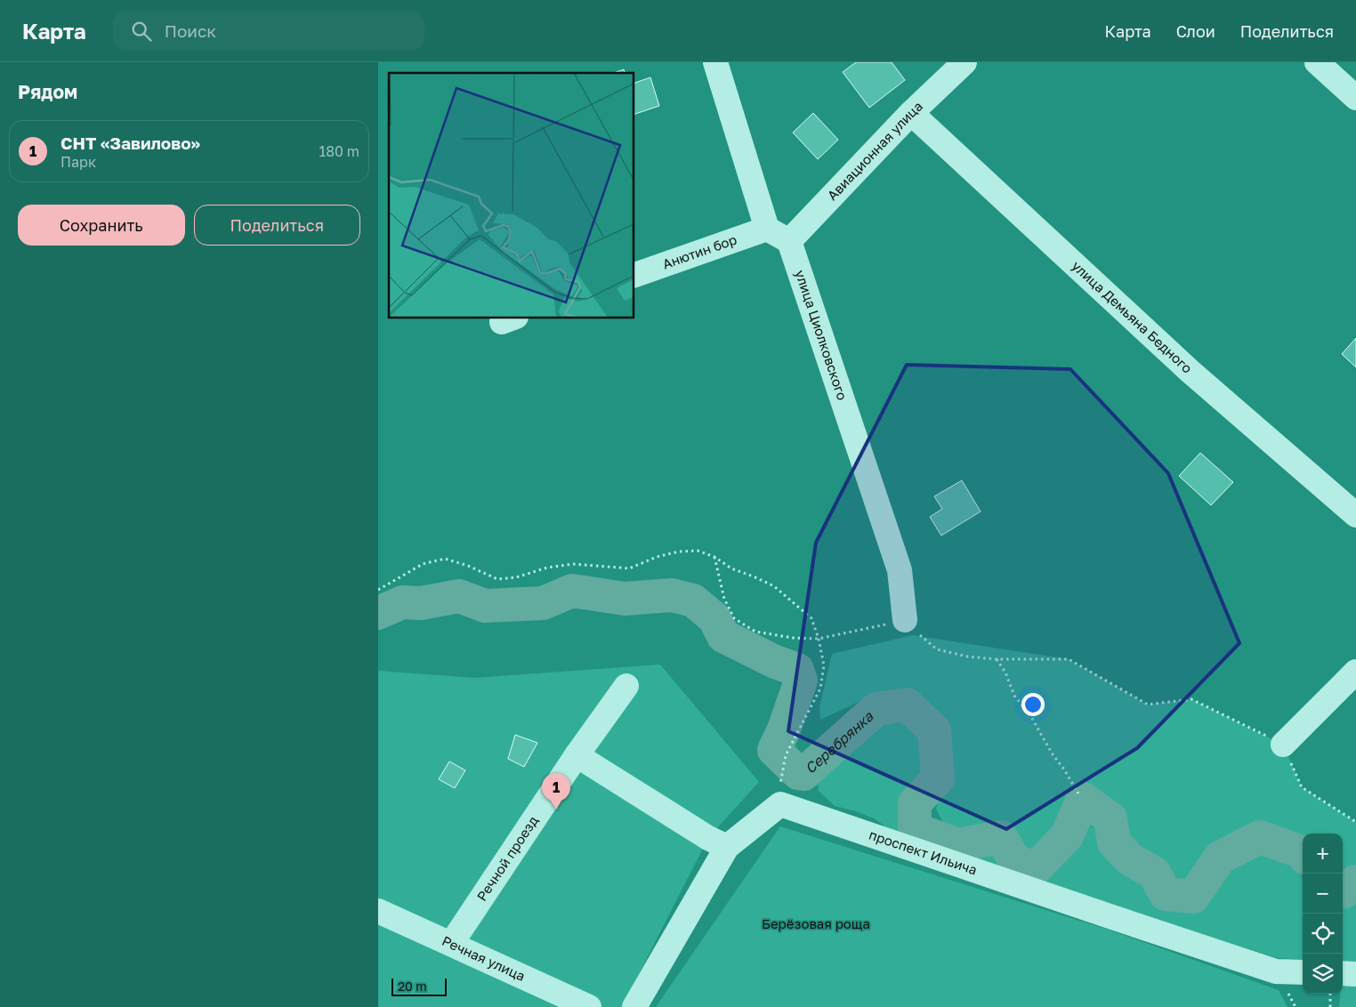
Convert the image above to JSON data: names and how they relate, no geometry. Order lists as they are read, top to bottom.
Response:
{
  "streets": {
    "street": [
      "Авиационная улица",
      "Анютин бор",
      "улица Демьяна Бедного",
      "улица Циолковского",
      "проспект Ильича",
      "Речной проезд",
      "Речная улица"
    ]
  },
  "crossings": [
    ["Авиационная улица", "улица Демьяна Бедного"],
    ["Авиационная улица", "улица Циолковского"],
    ["Речной проезд", "Речная улица"]
  ],
  "water": ["Серебрянка"],
  "parks": ["Берёзовая роща"],
  "scale_bar": "20 m",
  "page": {
    "header": "Карта",
    "search": "Поиск",
    "nav": ["Карта", "Слои", "Поделиться"],
    "heading": "Рядом",
    "list": [
      {
        "mark": "1",
        "name": "СНТ «Завилово»",
        "note": "Парк",
        "value": "180 m"
      }
    ],
    "buttons": ["Сохранить", "Поделиться"],
    "pins": "1",
    "map_buttons": ["+", "−"],
    "scale": "20 m"
  }
}
